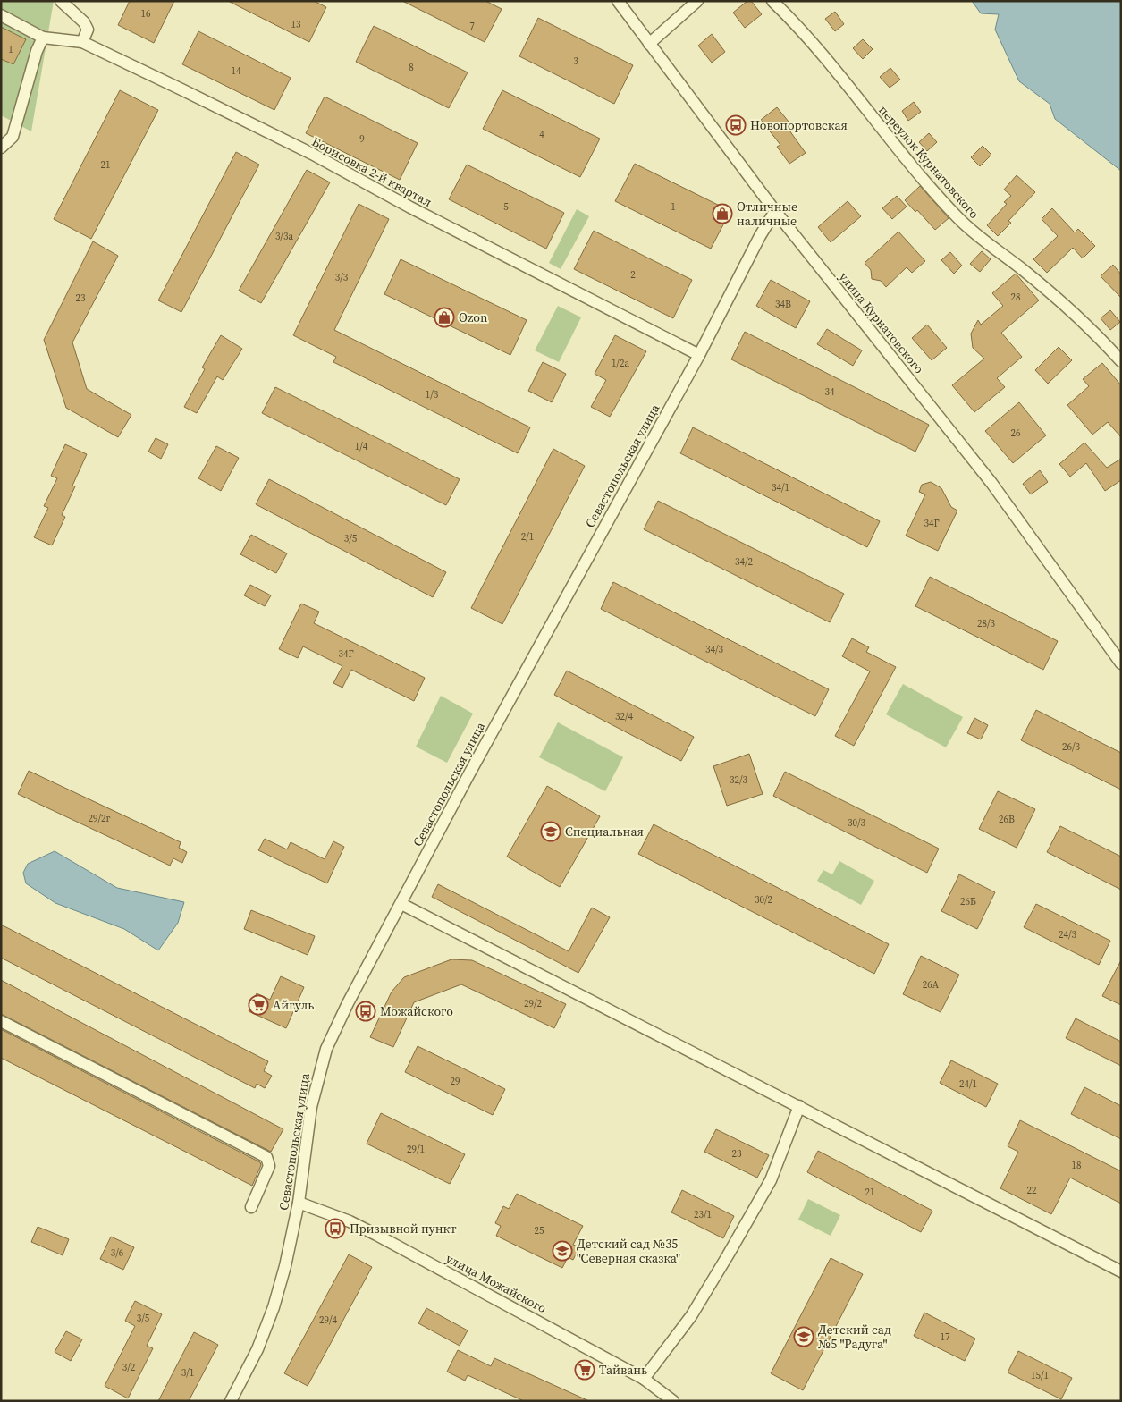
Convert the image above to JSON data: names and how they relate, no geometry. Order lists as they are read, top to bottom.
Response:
{
  "streets": {
    "street": [
      "переулок Курнатовского",
      "Борисовка 2-й квартал",
      "улица Курнатовского",
      "Севастопольская улица",
      "улица Можайского"
    ]
  },
  "crossings": [
    ["Борисовка 2-й квартал", "Севастопольская улица"],
    ["улица Курнатовского", "Севастопольская улица"],
    ["Севастопольская улица", "улица Можайского"]
  ],
  "places": {
    "bus stop": ["Новопортовская", "Можайского", "Призывной пункт"],
    "shop": ["Отличные наличные", "Ozon"],
    "school or university": ["Специальная", "Детский сад №35 \"Северная сказка\"", "Детский сад №5 \"Радуга\""],
    "supermarket": ["Айгуль", "Тайвань"]
  },
  "house_numbers": [
    "16",
    "13",
    "7",
    "1",
    "3",
    "8",
    "14",
    "4",
    "9",
    "21",
    "5",
    "1",
    "3/3а",
    "2",
    "3/3",
    "28",
    "23",
    "34В",
    "1/2а",
    "34",
    "1/3",
    "26",
    "1/4",
    "34/1",
    "34Г",
    "2/1",
    "3/5",
    "34/2",
    "28/3",
    "34/3",
    "34Г",
    "32/4",
    "26/3",
    "32/3",
    "29/2г",
    "26В",
    "30/3",
    "30/2",
    "26Б",
    "24/3",
    "26А",
    "29/2",
    "29",
    "24/1",
    "29/1",
    "23",
    "18",
    "22",
    "21",
    "23/1",
    "25",
    "3/6",
    "3/5",
    "29/4",
    "17",
    "3/2",
    "3/1",
    "15/1"
  ]
}
